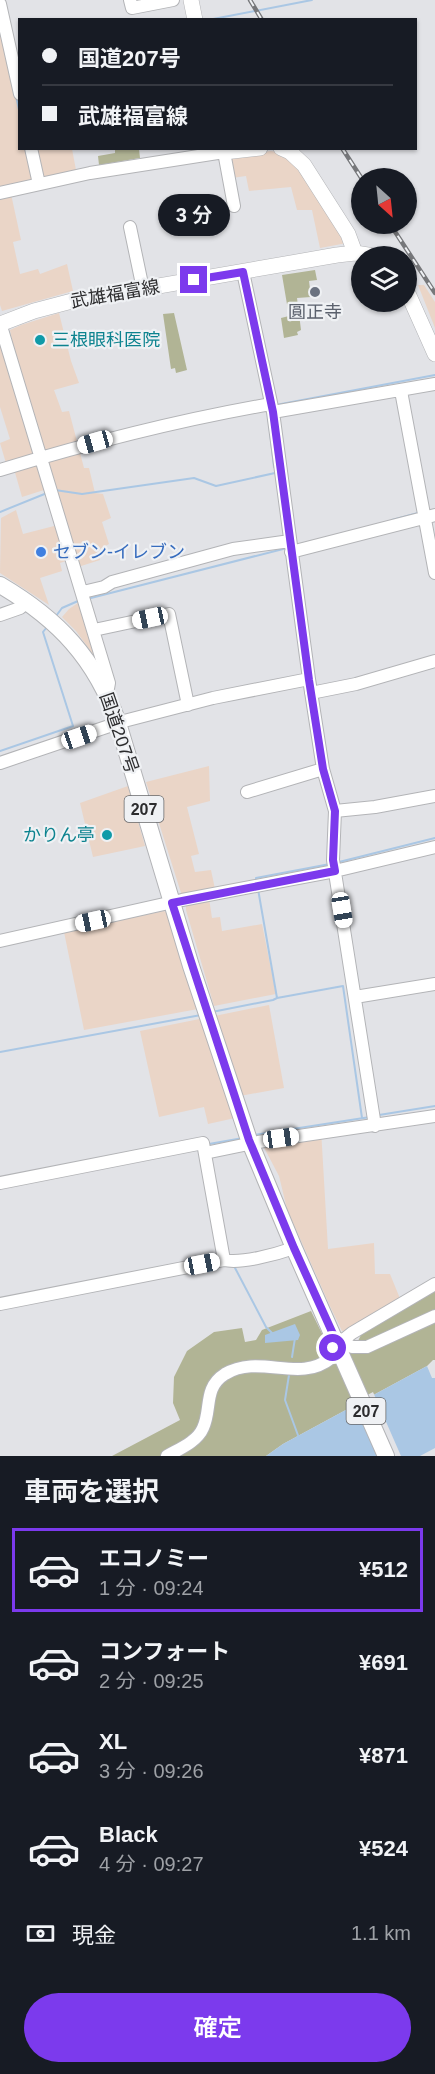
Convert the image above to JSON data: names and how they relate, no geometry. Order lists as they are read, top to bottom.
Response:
{
  "streets": {
    "highway": ["国道207号", "207"],
    "main road": ["武雄福富線"]
  },
  "places": [
    "圓正寺",
    "三根眼科医院",
    "セブン-イレブン",
    "かりん亭"
  ],
  "north": "bottom right",
  "page": {
    "banner": ["国道207号", "武雄福富線"],
    "bubble": "3 分",
    "heading": "車両を選択",
    "list": [
      {
        "name": "エコノミー",
        "note": "1 分 · 09:24",
        "value": "¥512"
      },
      {
        "name": "コンフォート",
        "note": "2 分 · 09:25",
        "value": "¥691"
      },
      {
        "name": "XL",
        "note": "3 分 · 09:26",
        "value": "¥871"
      },
      {
        "name": "Black",
        "note": "4 分 · 09:27",
        "value": "¥524"
      }
    ],
    "pay": ["現金", "1.1 km"],
    "buttons": "確定"
  }
}
